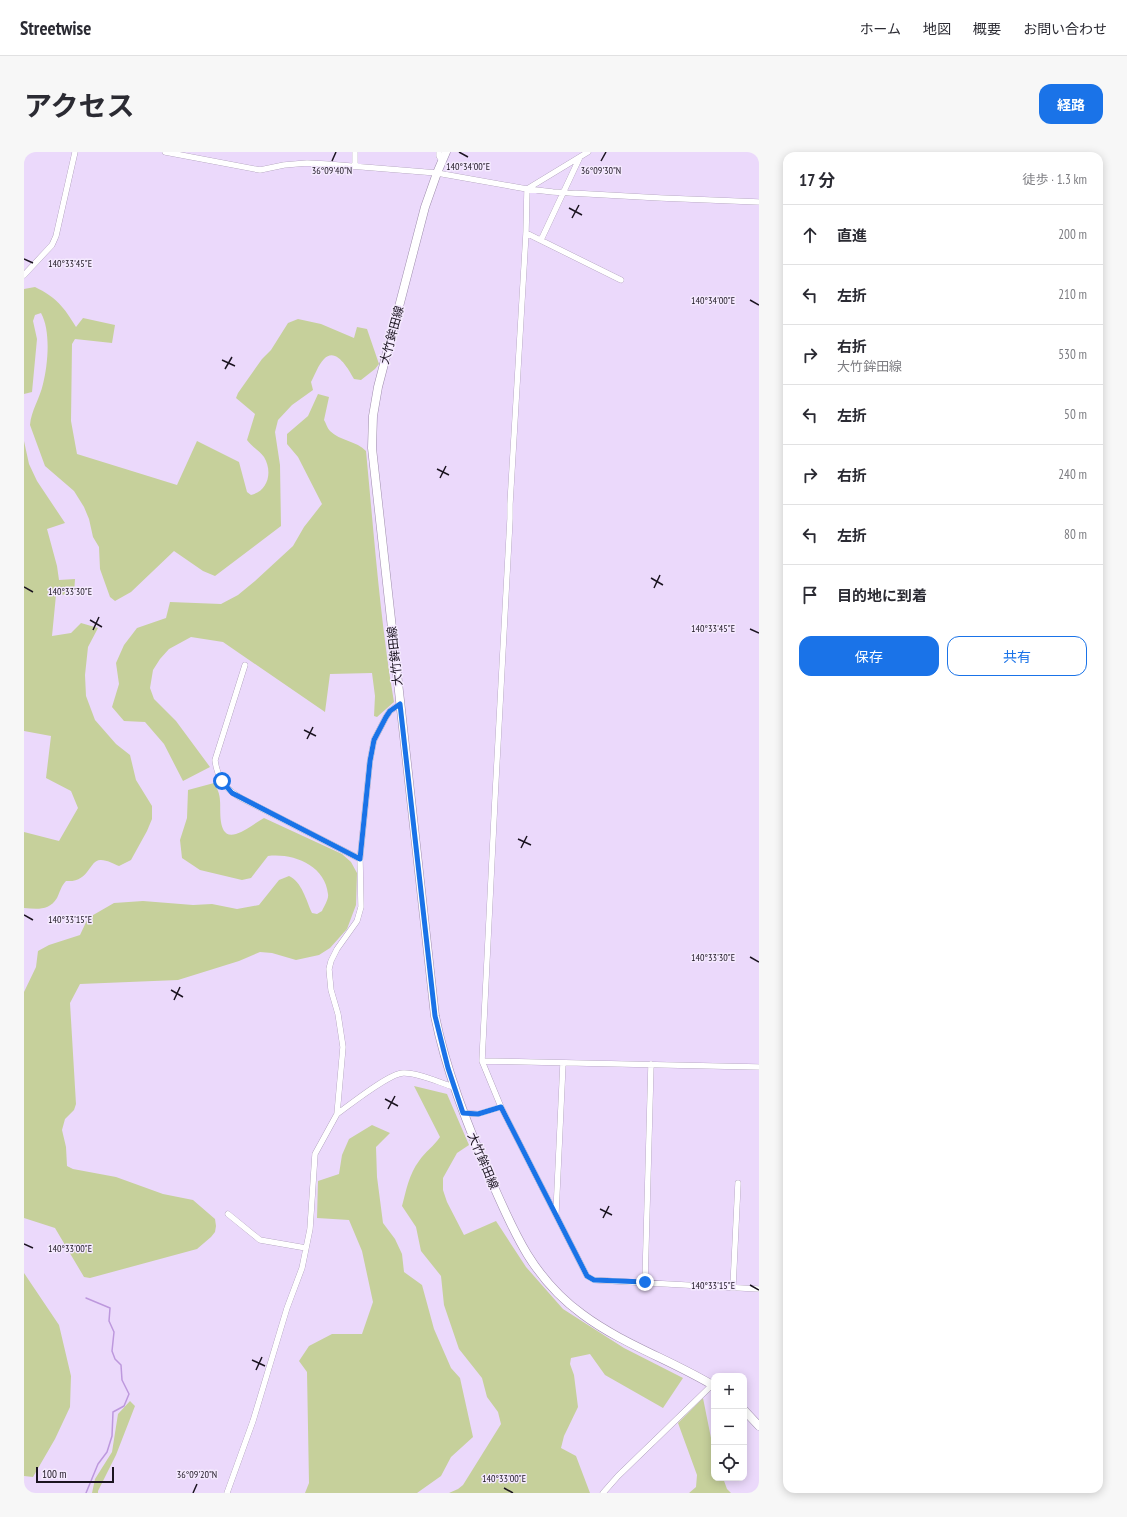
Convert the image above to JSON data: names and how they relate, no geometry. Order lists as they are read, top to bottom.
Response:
{
  "streets": {
    "main road": ["大竹鉾田線"]
  },
  "scale_bar": "100 m",
  "page": {
    "header": "Streetwise",
    "nav": [
      "ホーム",
      "地図",
      "概要",
      "お問い合わせ"
    ],
    "title": "アクセス",
    "buttons": [
      "経路",
      ["保存", "共有"]
    ],
    "heading": ["17 分", "徒歩 · 1.3 km"],
    "list": [
      ["直進", "200 m"],
      ["左折", "210 m"],
      ["右折", "大竹鉾田線", "530 m"],
      ["左折", "50 m"],
      ["右折", "240 m"],
      ["左折", "80 m"],
      "目的地に到着"
    ],
    "map_buttons": ["+", "−"],
    "scale": "100 m"
  },
  "coordinates": [
    "140°34'00\"E",
    "36°09'40\"N",
    "36°09'30\"N",
    "140°33'45\"E",
    "140°33'30\"E",
    "140°33'15\"E",
    "140°33'00\"E",
    "36°09'20\"N"
  ]
}
